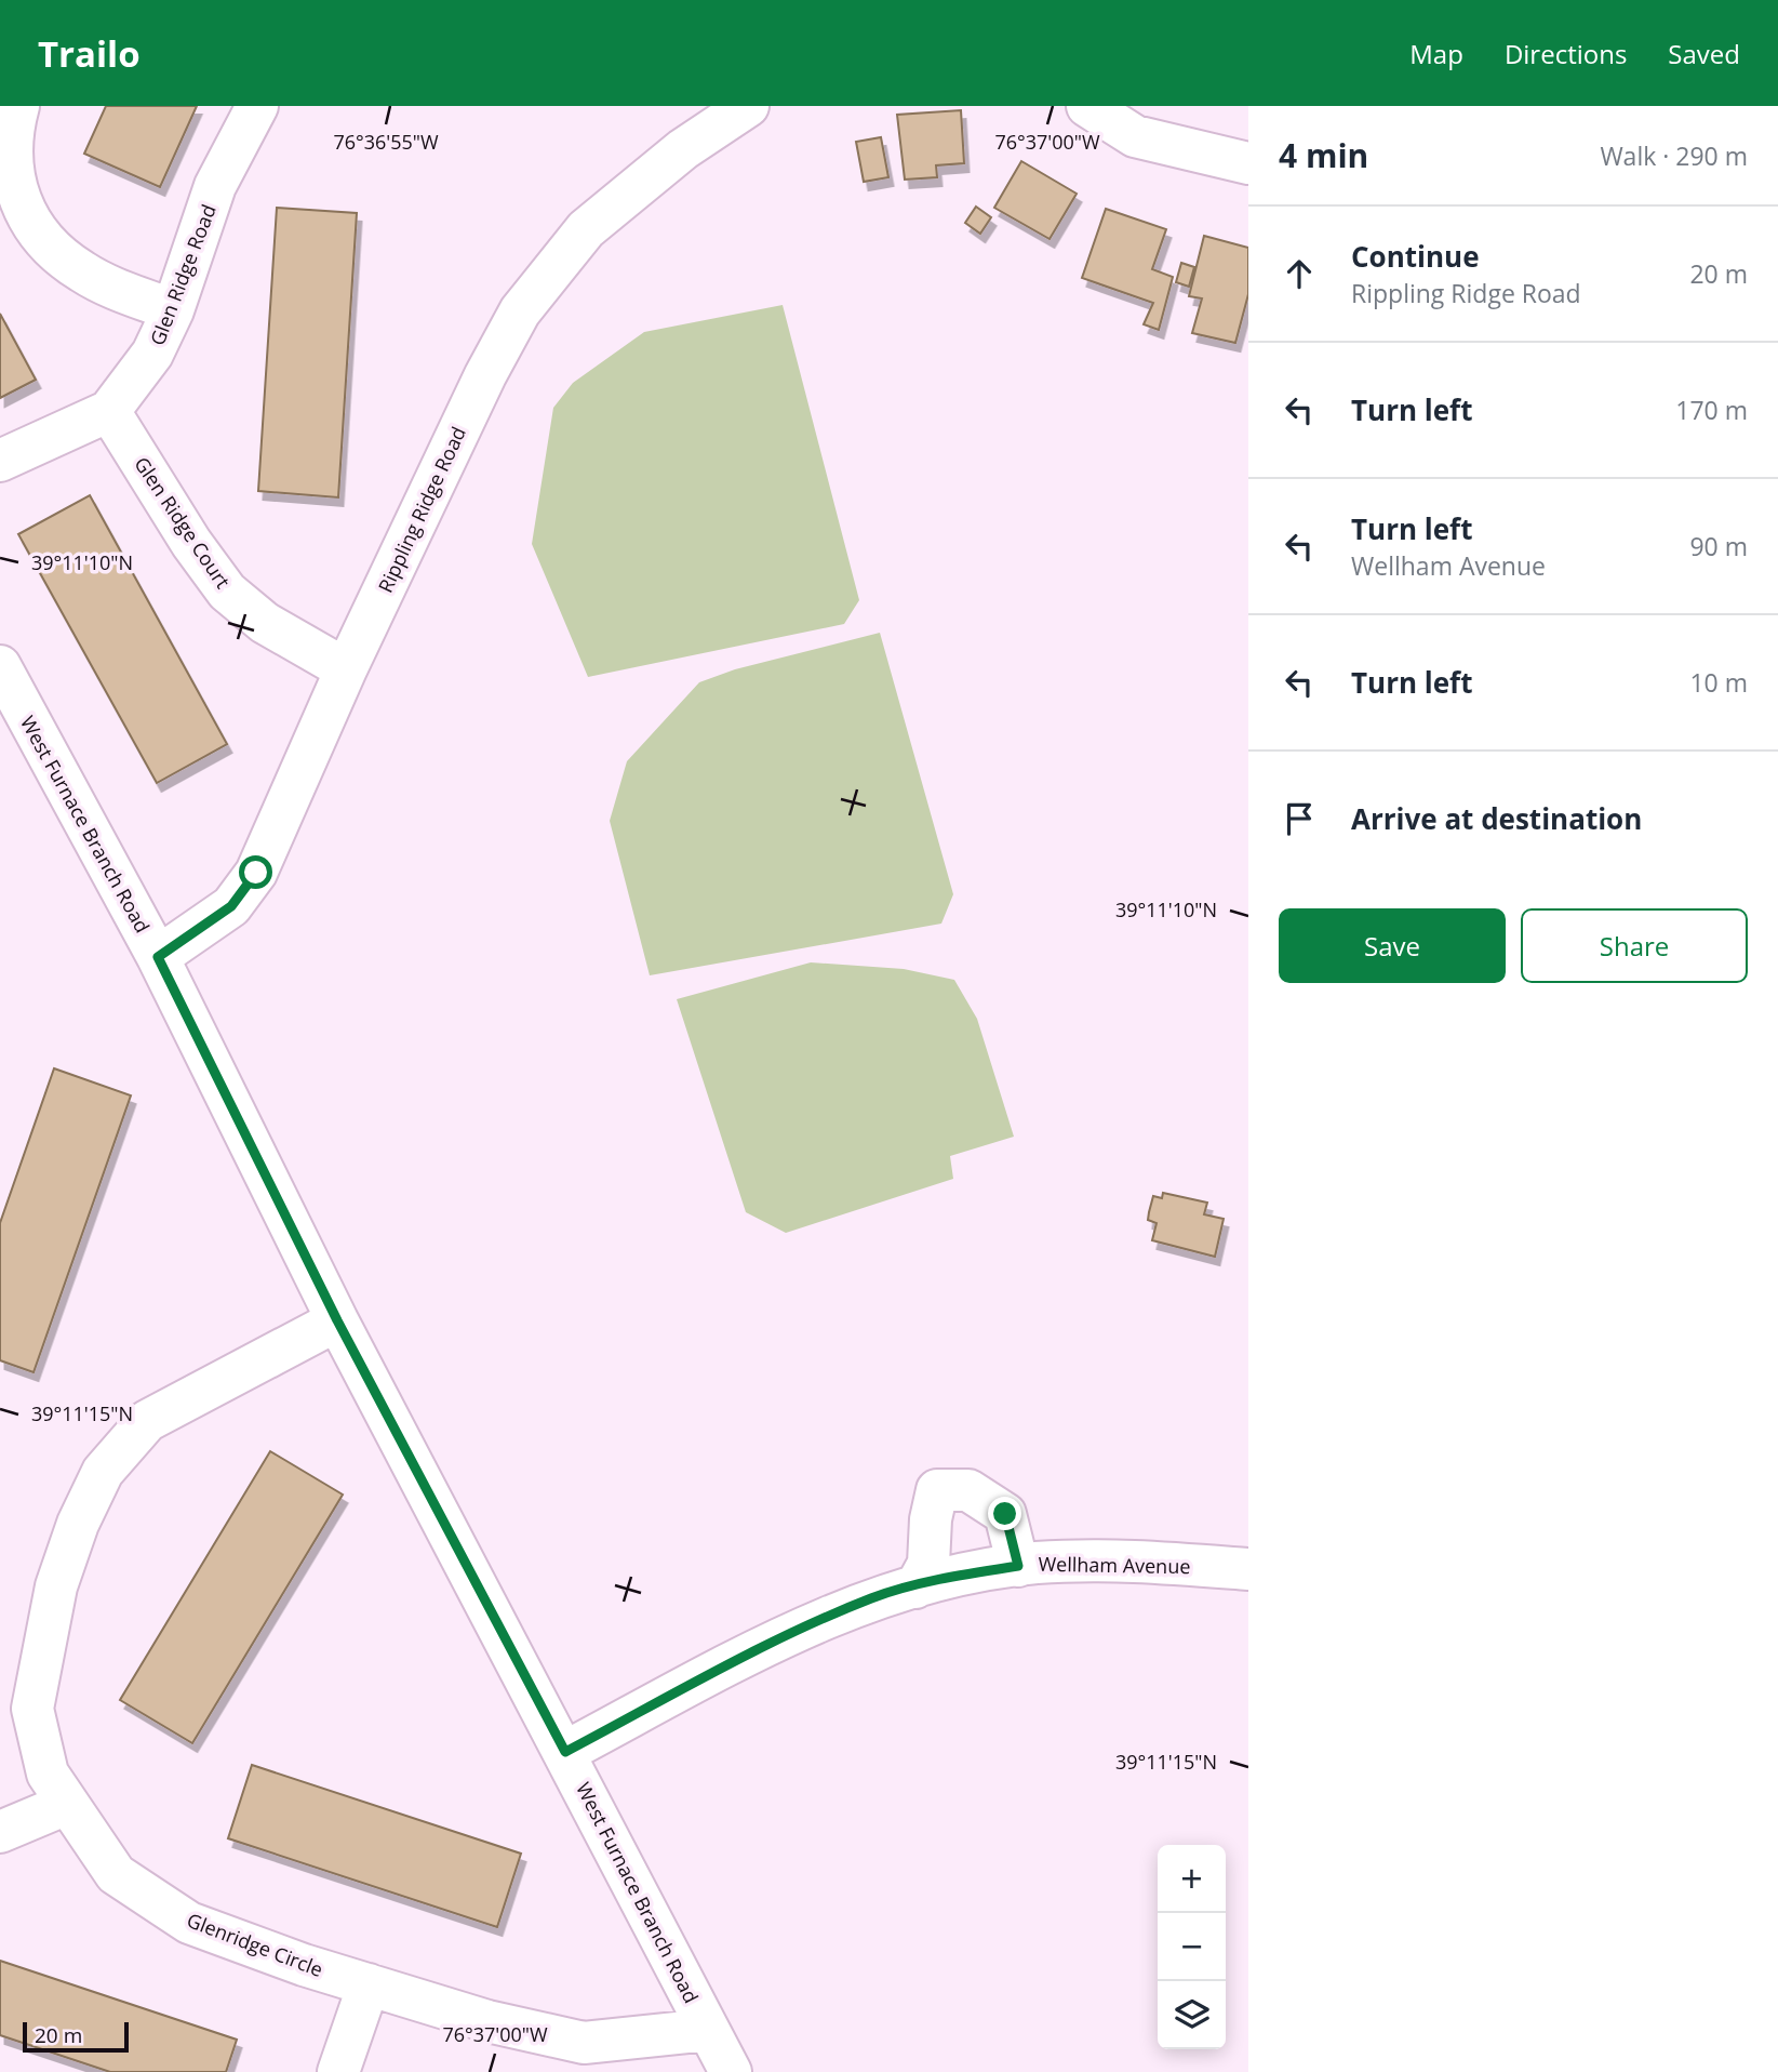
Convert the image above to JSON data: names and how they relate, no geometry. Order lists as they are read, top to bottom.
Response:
{
  "streets": {
    "street": [
      "Glen Ridge Road",
      "Rippling Ridge Road",
      "Glen Ridge Court",
      "West Furnace Branch Road",
      "Wellham Avenue",
      "Glenridge Circle"
    ]
  },
  "crossings": [
    ["Glen Ridge Road", "Glen Ridge Court"],
    ["Rippling Ridge Road", "Glen Ridge Court"],
    ["Rippling Ridge Road", "West Furnace Branch Road"],
    ["West Furnace Branch Road", "Wellham Avenue"],
    ["West Furnace Branch Road", "Glenridge Circle"]
  ],
  "scale_bar": "20 m",
  "page": {
    "header": "Trailo",
    "nav": ["Map", "Directions", "Saved"],
    "heading": ["4 min", "Walk · 290 m"],
    "list": [
      ["Continue", "Rippling Ridge Road", "20 m"],
      ["Turn left", "170 m"],
      ["Turn left", "Wellham Avenue", "90 m"],
      ["Turn left", "10 m"],
      "Arrive at destination"
    ],
    "buttons": ["Save", "Share"],
    "map_buttons": ["+", "−"],
    "scale": "20 m"
  },
  "coordinates": [
    "76°36'55\"W",
    "76°37'00\"W",
    "39°11'10\"N",
    "39°11'15\"N"
  ]
}
